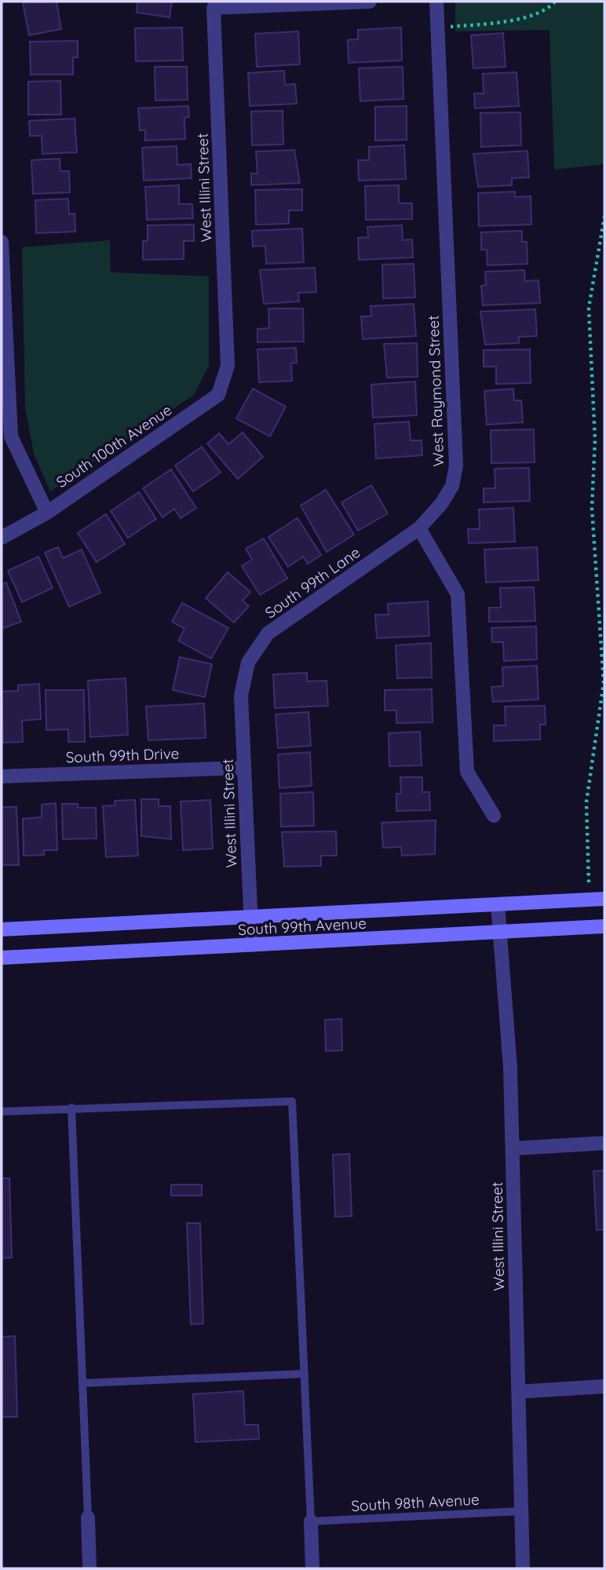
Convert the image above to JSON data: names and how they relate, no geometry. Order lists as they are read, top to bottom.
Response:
{
  "streets": {
    "main road": ["South 99th Avenue"],
    "street": [
      "West Illini Street",
      "West Raymond Street",
      "South 100th Avenue",
      "South 99th Lane",
      "South 99th Drive"
    ],
    "lane": ["South 98th Avenue"]
  },
  "crossings": [
    ["West Illini Street", "South 100th Avenue"],
    ["West Illini Street", "South 99th Lane"],
    ["West Illini Street", "South 99th Drive"],
    ["West Illini Street", "South 99th Avenue"],
    ["West Illini Street", "South 98th Avenue"],
    ["West Raymond Street", "South 99th Lane"]
  ]
}
